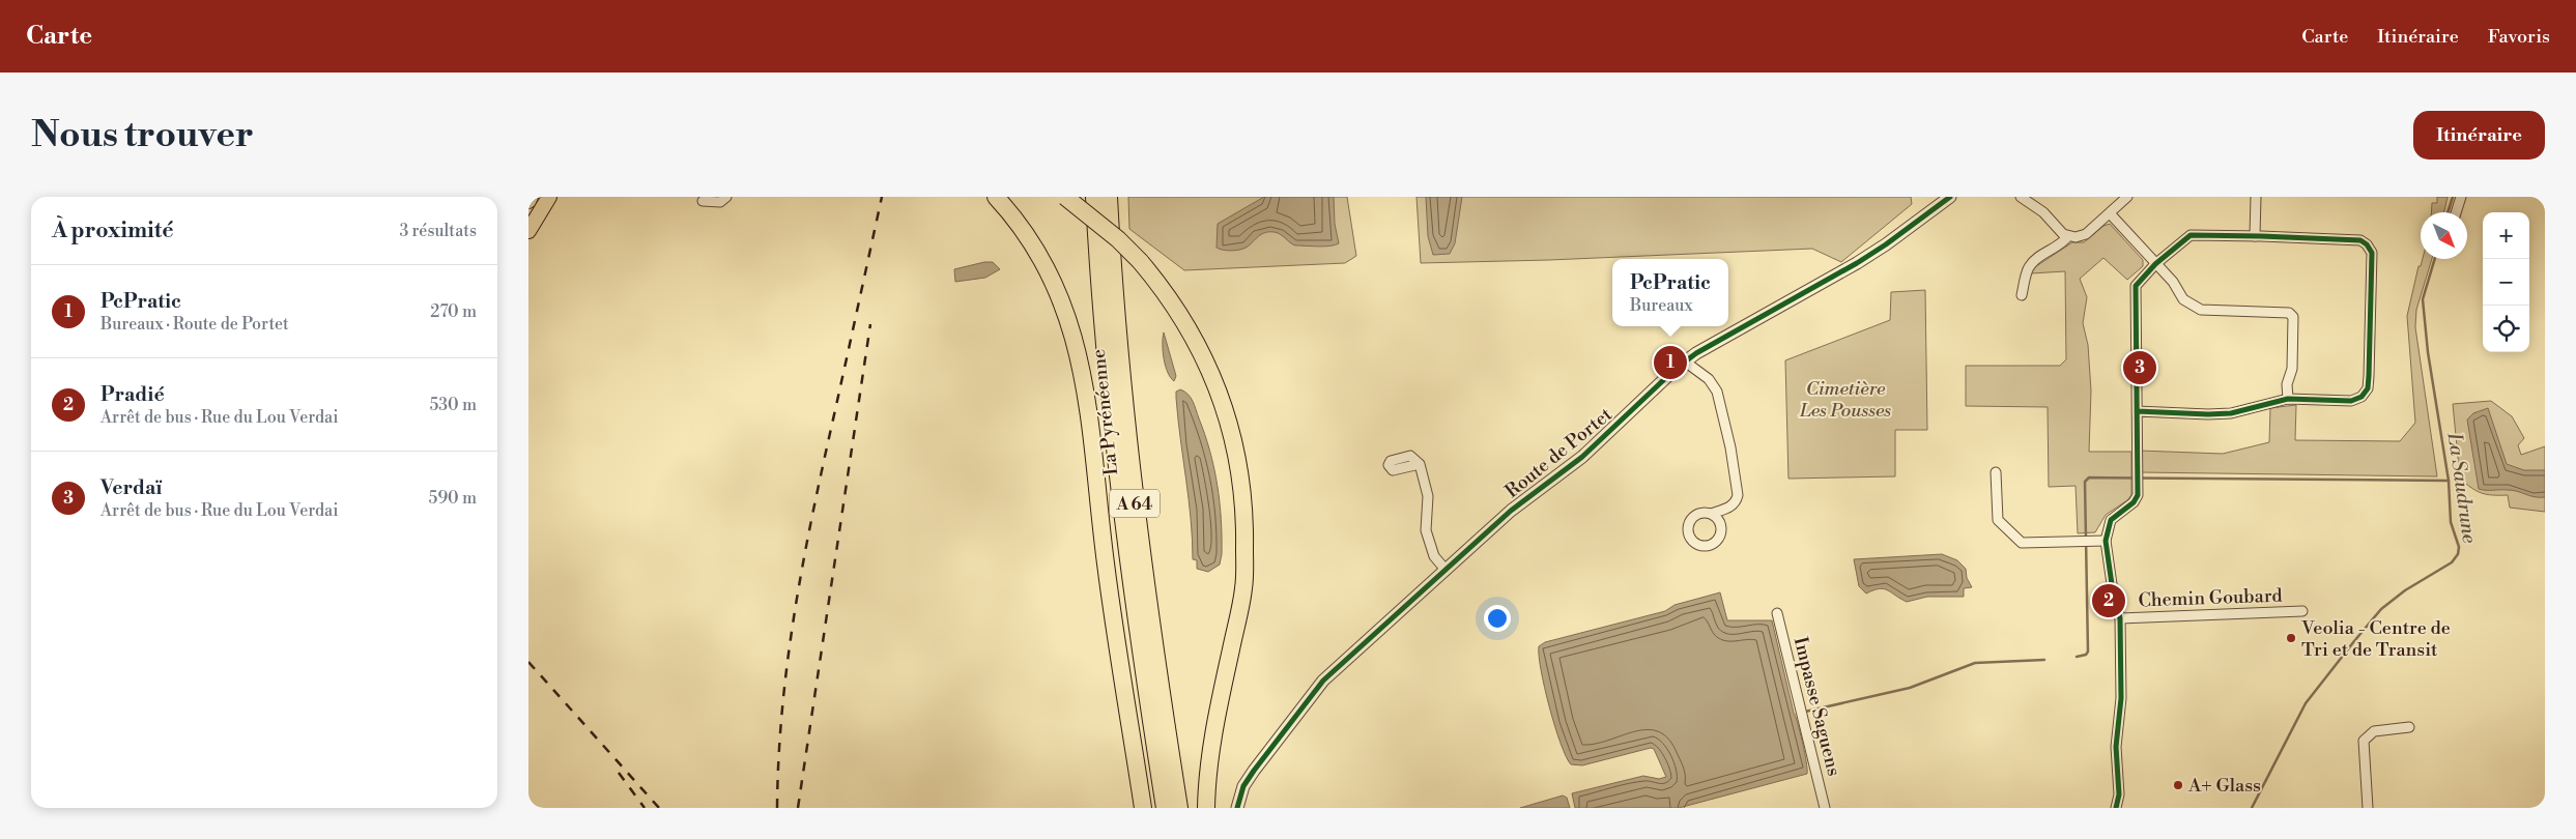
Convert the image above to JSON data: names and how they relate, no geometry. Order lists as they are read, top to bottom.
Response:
{
  "streets": {
    "highway": ["La Pyrénéenne", "A 64"],
    "street": ["Route de Portet", "Chemin Goubard", "Impasse Saguens"]
  },
  "water": ["La Saudrune"],
  "parks": ["Cimetière Les Pousses"],
  "places": ["Veolia - Centre de Tri et de Transit", "A+ Glass"],
  "north": "bottom right",
  "page": {
    "header": "Carte",
    "nav": ["Carte", "Itinéraire", "Favoris"],
    "buttons": "Itinéraire",
    "title": "Nous trouver",
    "heading": ["À proximité", "3 résultats"],
    "map_buttons": ["+", "−"],
    "popup": ["PcPratic", "Bureaux"],
    "list": [
      {
        "mark": "1",
        "name": "PcPratic",
        "note": "Bureaux · Route de Portet",
        "value": "270 m"
      },
      {
        "mark": "2",
        "name": "Pradié",
        "note": "Arrêt de bus · Rue du Lou Verdai",
        "value": "530 m"
      },
      {
        "mark": "3",
        "name": "Verdaï",
        "note": "Arrêt de bus · Rue du Lou Verdai",
        "value": "590 m"
      }
    ],
    "pins": ["1", "3", "2"]
  }
}
